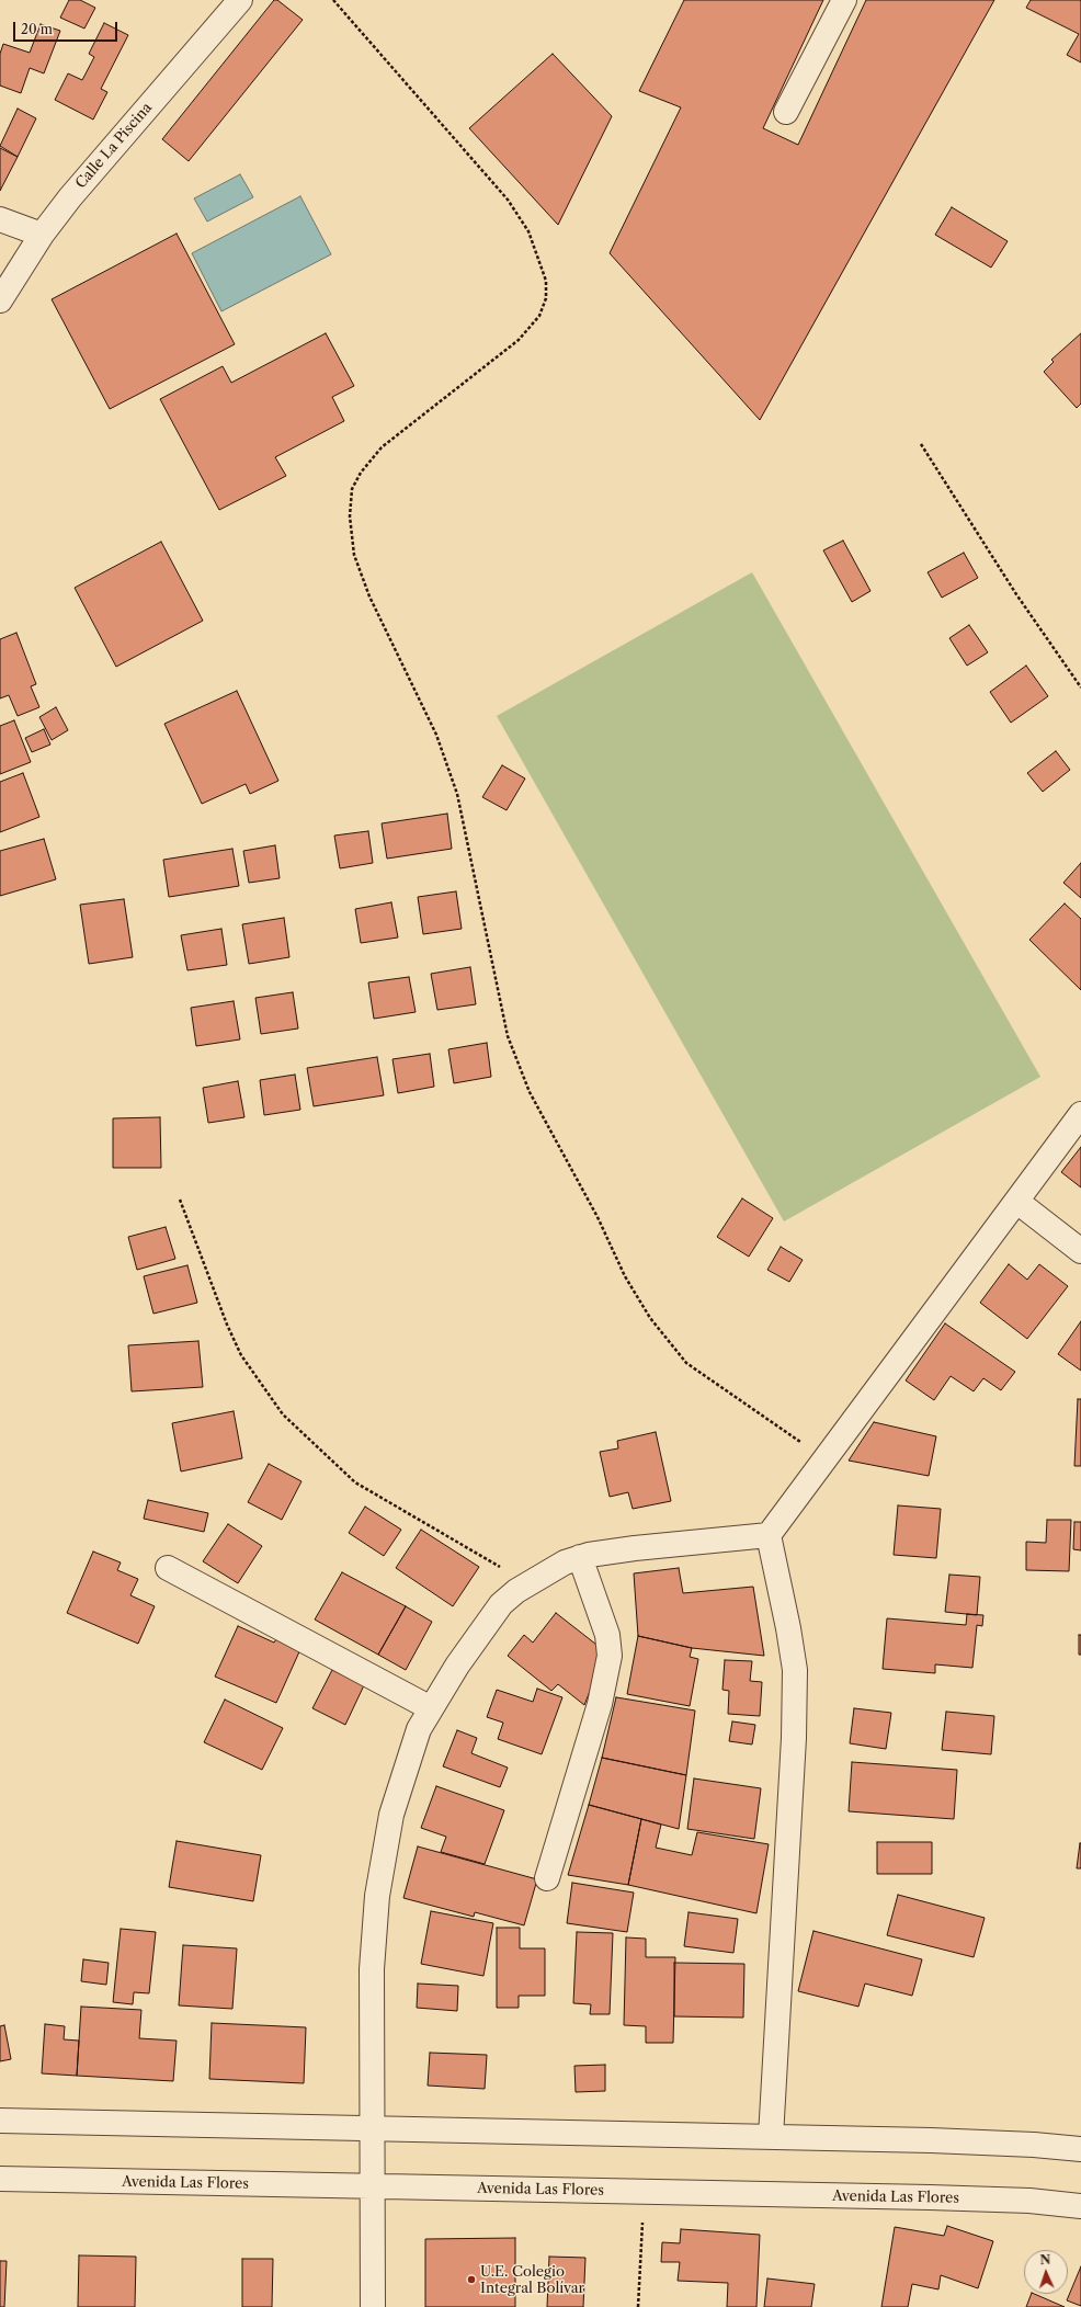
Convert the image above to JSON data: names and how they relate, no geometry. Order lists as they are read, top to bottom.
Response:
{
  "streets": {
    "street": ["Calle La Piscina", "Avenida Las Flores"]
  },
  "places": ["U.E. Colegio Integral Bolívar"],
  "scale_bar": "20 m",
  "north": "top"
}
